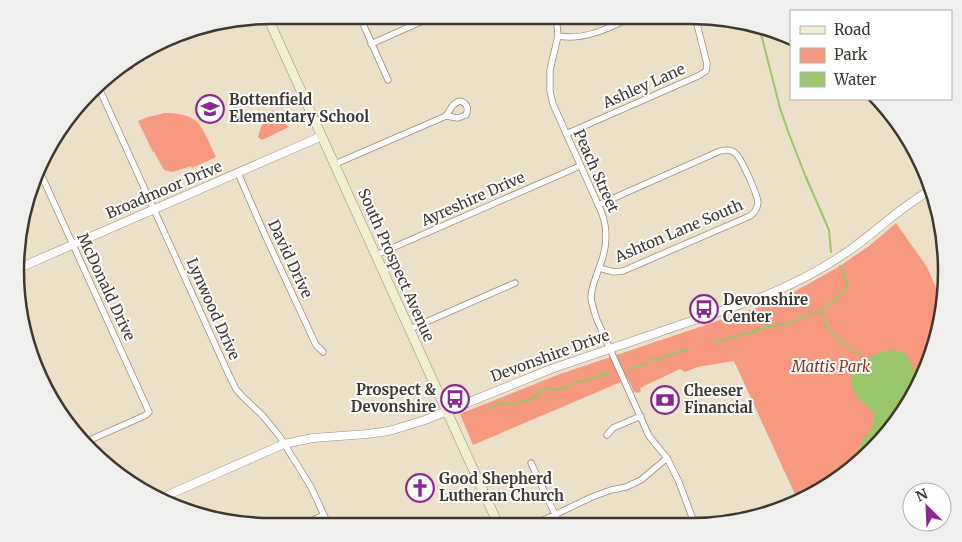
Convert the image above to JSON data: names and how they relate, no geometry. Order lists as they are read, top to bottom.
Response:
{
  "streets": {
    "main road": ["South Prospect Avenue"],
    "street": [
      "Ashley Lane",
      "Peach Street",
      "Broadmoor Drive",
      "Ayreshire Drive",
      "Ashton Lane South",
      "David Drive",
      "McDonald Drive",
      "Lynwood Drive",
      "Devonshire Drive"
    ]
  },
  "crossings": [
    ["Ashley Lane", "Peach Street"],
    ["Peach Street", "Ayreshire Drive"],
    ["Peach Street", "Ashton Lane South"],
    ["Peach Street", "Devonshire Drive"],
    ["Broadmoor Drive", "David Drive"],
    ["Broadmoor Drive", "South Prospect Avenue"],
    ["Broadmoor Drive", "McDonald Drive"],
    ["Broadmoor Drive", "Lynwood Drive"],
    ["Ayreshire Drive", "South Prospect Avenue"],
    ["South Prospect Avenue", "Devonshire Drive"],
    ["Lynwood Drive", "Devonshire Drive"]
  ],
  "parks": ["Mattis Park"],
  "places": {
    "school or university": ["Bottenfield Elementary School"],
    "bus stop": ["Devonshire Center", "Prospect & Devonshire"],
    "bank": ["Cheeser Financial"],
    "church": ["Good Shepherd Lutheran Church"]
  },
  "legend": ["Road", "Park", "Water"],
  "north": "top left"
}
